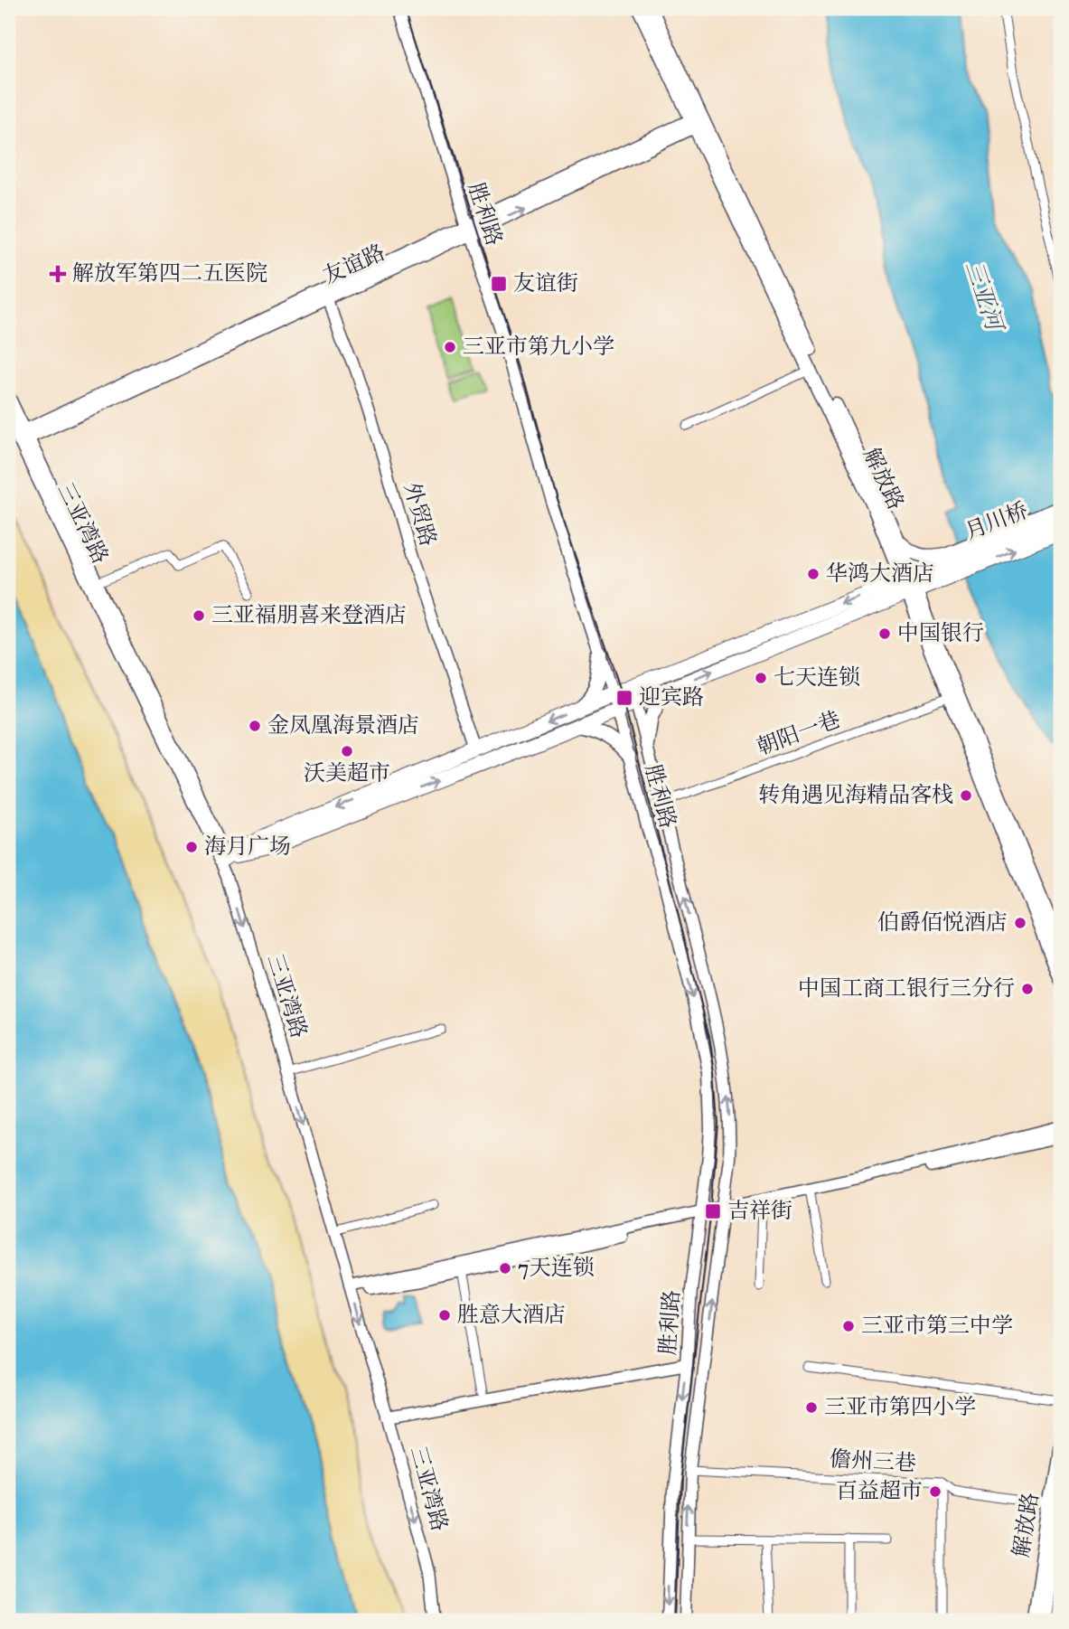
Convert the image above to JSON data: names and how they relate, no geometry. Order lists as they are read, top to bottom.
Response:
{
  "streets": {
    "highway": ["月川桥"],
    "main road": [
      "胜利路",
      "友谊路",
      "解放路",
      "外贸路",
      "三亚湾路"
    ],
    "street": ["朝阳一巷", "儋州三巷"]
  },
  "crossings": [
    ["胜利路", "友谊路"],
    ["胜利路", "朝阳一巷"],
    ["胜利路", "儋州三巷"],
    ["友谊路", "解放路"],
    ["友谊路", "外贸路"],
    ["友谊路", "三亚湾路"],
    ["解放路", "朝阳一巷"],
    ["解放路", "儋州三巷"]
  ],
  "one_way": ["三亚湾路"],
  "water": ["三亚河"],
  "places": {
    "health": ["解放军第四二五医院"],
    "transit": ["友谊街", "迎宾路", "吉祥街"],
    "other": [
      "三亚市第九小学",
      "华鸿大酒店",
      "三亚福朋喜来登酒店",
      "中国银行",
      "七天连锁",
      "金凤凰海景酒店",
      "沃美超市",
      "转角遇见海精品客栈",
      "海月广场",
      "伯爵佰悦酒店",
      "中国工商工银行三分行",
      "7天连锁",
      "胜意大酒店",
      "三亚市第三中学",
      "三亚市第四小学",
      "百益超市"
    ]
  }
}
